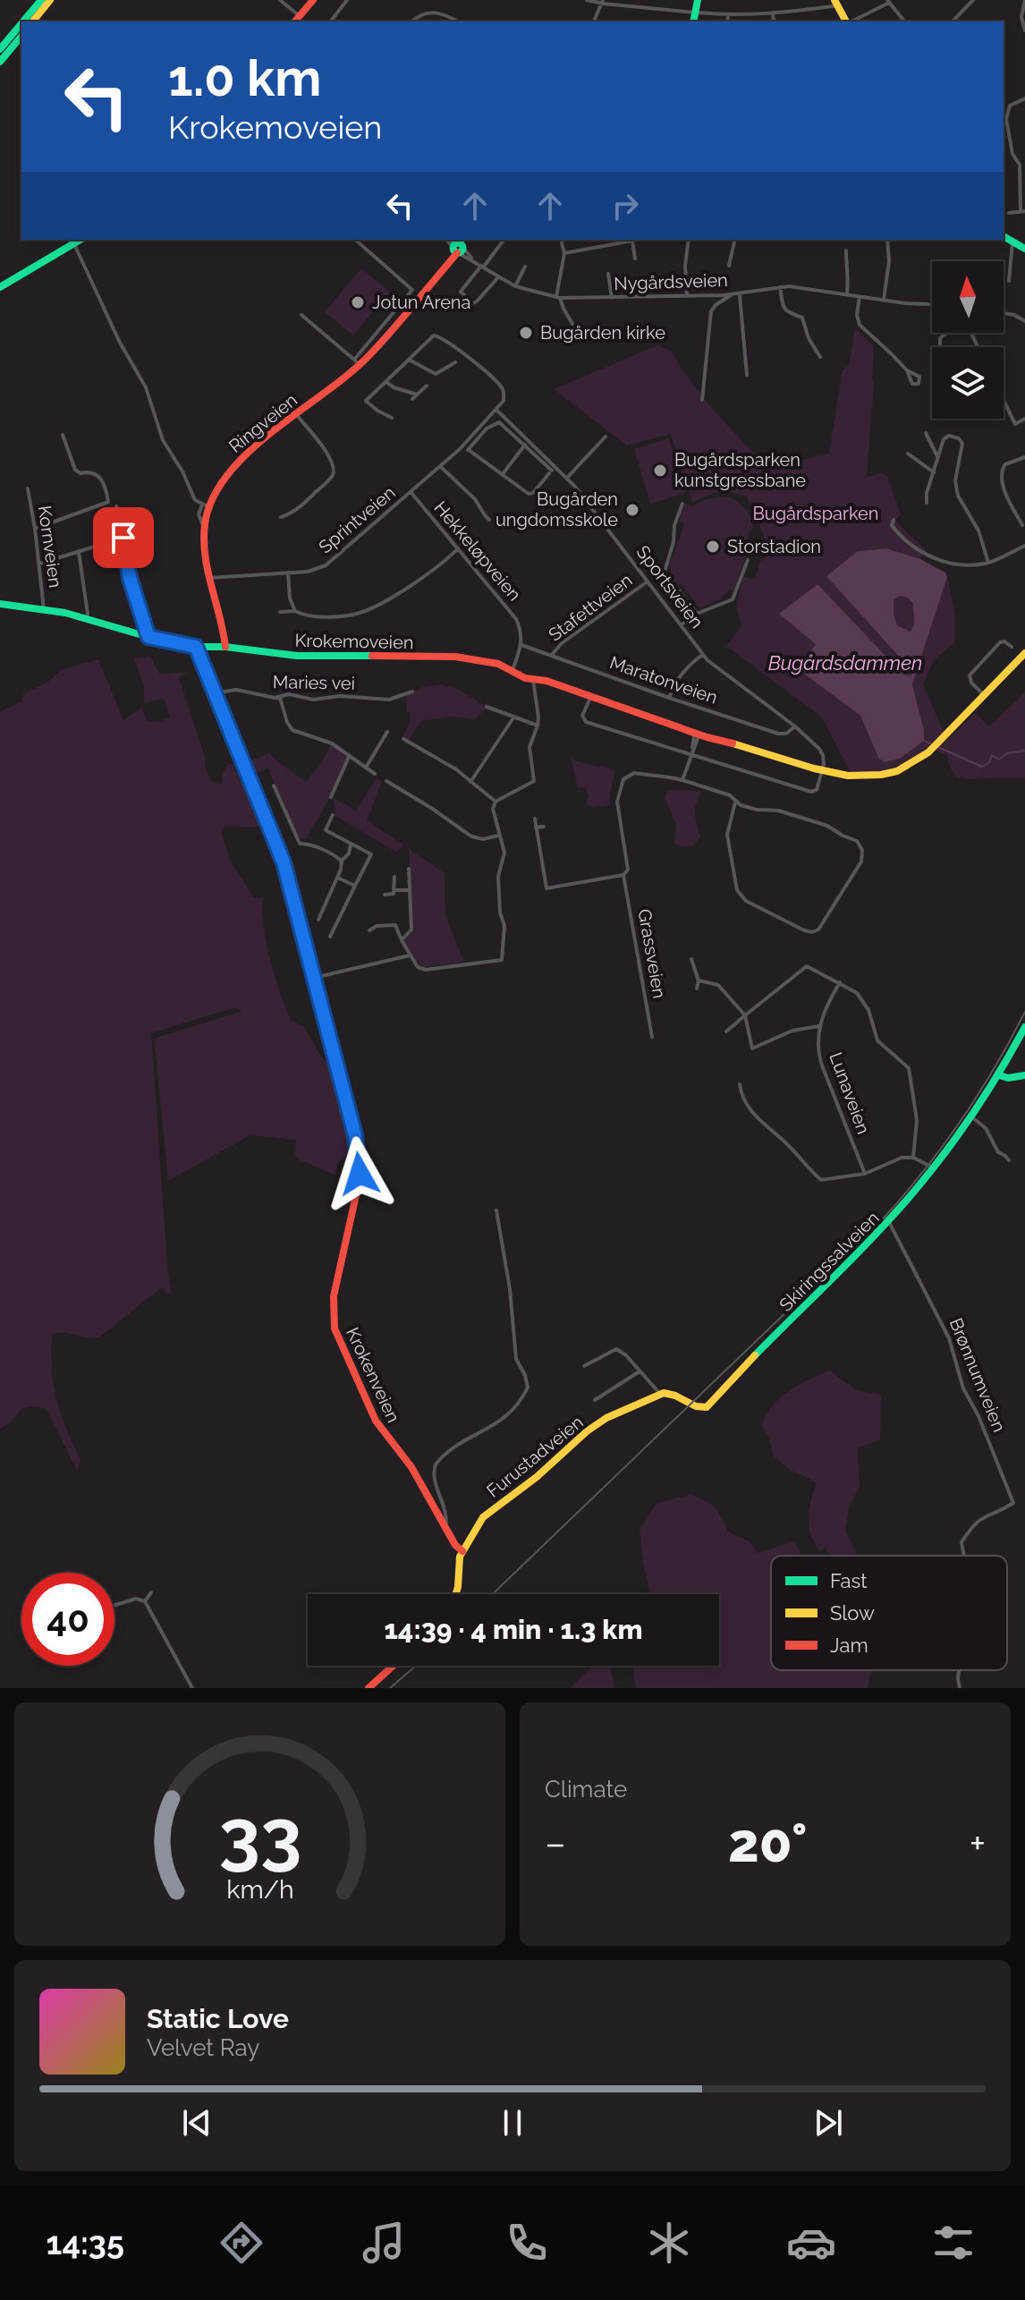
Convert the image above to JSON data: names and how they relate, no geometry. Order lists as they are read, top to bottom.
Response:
{
  "streets": {
    "main road": [
      "Ringveien",
      "Krokemoveien",
      "Skiringssalveien",
      "Krokenveien",
      "Furustadveien"
    ],
    "street": [
      "Nygårdsveien",
      "Sprintveien",
      "Kornveien",
      "Hekkeløpveien",
      "Sportsveien",
      "Stafettveien",
      "Maratonveien",
      "Maries vei",
      "Grassveien",
      "Lunaveien",
      "Brønnumveien"
    ]
  },
  "crossings": [
    ["Nygårdsveien", "Ringveien"],
    ["Ringveien", "Sprintveien"],
    ["Ringveien", "Krokemoveien"],
    ["Sprintveien", "Hekkeløpveien"],
    ["Sprintveien", "Sportsveien"],
    ["Kornveien", "Krokemoveien"],
    ["Hekkeløpveien", "Maratonveien"],
    ["Sportsveien", "Stafettveien"],
    ["Sportsveien", "Krokemoveien"],
    ["Sportsveien", "Maratonveien"],
    ["Stafettveien", "Maratonveien"],
    ["Krokemoveien", "Krokenveien"],
    ["Maries vei", "Krokenveien"],
    ["Skiringssalveien", "Brønnumveien"],
    ["Skiringssalveien", "Furustadveien"],
    ["Krokenveien", "Furustadveien"]
  ],
  "water": ["Bugårdsdammen"],
  "parks": ["Bugårdsparken"],
  "places": [
    "Jotun Arena",
    "Bugården kirke",
    "Bugårdsparken kunstgressbane",
    "Bugården ungdomsskole",
    "Storstadion"
  ],
  "legend": ["Fast", "Slow", "Jam"],
  "north": "top",
  "page": {
    "turn": ["1.0 km", "Krokemoveien"],
    "limit": "40",
    "trip": "14:39 · 4 min · 1.3 km",
    "tile": "Climate",
    "heat": ["−", "20°", "+"],
    "song": ["Static Love", "Velvet Ray"],
    "tabs": "14:35",
    "gauge": ["33", "km/h"]
  }
}
